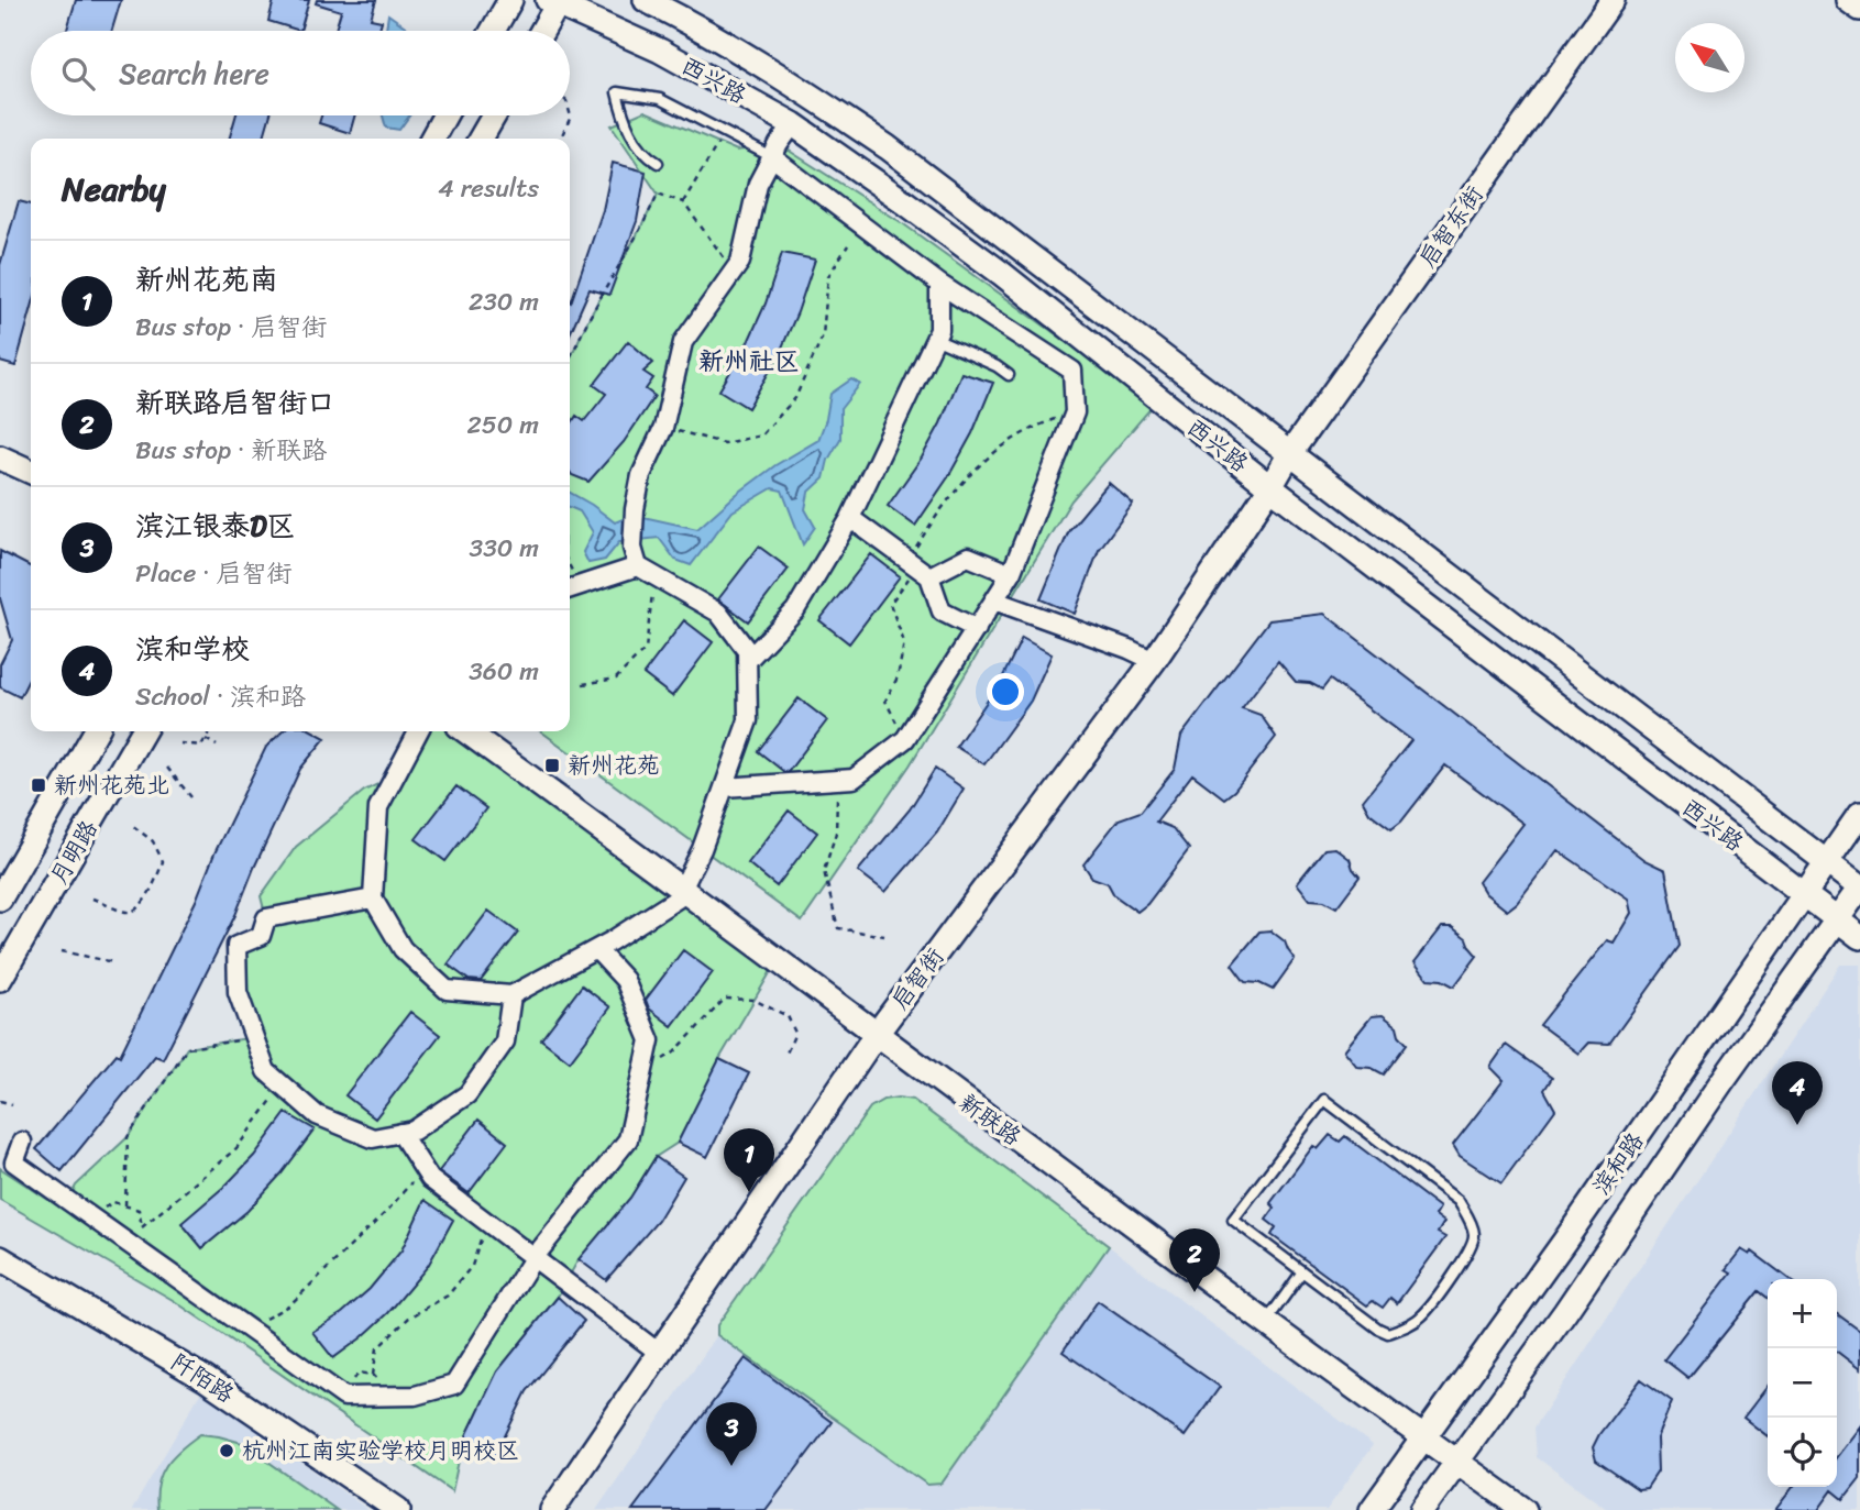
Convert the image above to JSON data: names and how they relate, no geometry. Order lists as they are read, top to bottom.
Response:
{
  "streets": {
    "main road": [
      "西兴路",
      "启智东街",
      "月明路",
      "启智街",
      "新联路",
      "滨和路",
      "阡陌路"
    ]
  },
  "crossings": [
    ["西兴路", "启智东街"],
    ["西兴路", "启智街"],
    ["西兴路", "滨和路"],
    ["启智东街", "启智街"],
    ["启智街", "新联路"],
    ["新联路", "滨和路"]
  ],
  "districts": ["新州社区"],
  "places": {
    "transit": ["新州花苑", "新州花苑北"],
    "other": ["杭州江南实验学校月明校区"]
  },
  "north": "top left",
  "page": {
    "search": "Search here",
    "heading": ["Nearby", "4 results"],
    "list": [
      {
        "mark": "1",
        "name": "新州花苑南",
        "note": "Bus stop · 启智街",
        "value": "230 m"
      },
      {
        "mark": "2",
        "name": "新联路启智街口",
        "note": "Bus stop · 新联路",
        "value": "250 m"
      },
      {
        "mark": "3",
        "name": "滨江银泰D区",
        "note": "Place · 启智街",
        "value": "330 m"
      },
      {
        "mark": "4",
        "name": "滨和学校",
        "note": "School · 滨和路",
        "value": "360 m"
      }
    ],
    "pins": [
      "4",
      "1",
      "2",
      "3"
    ],
    "map_buttons": ["+", "−"]
  }
}
